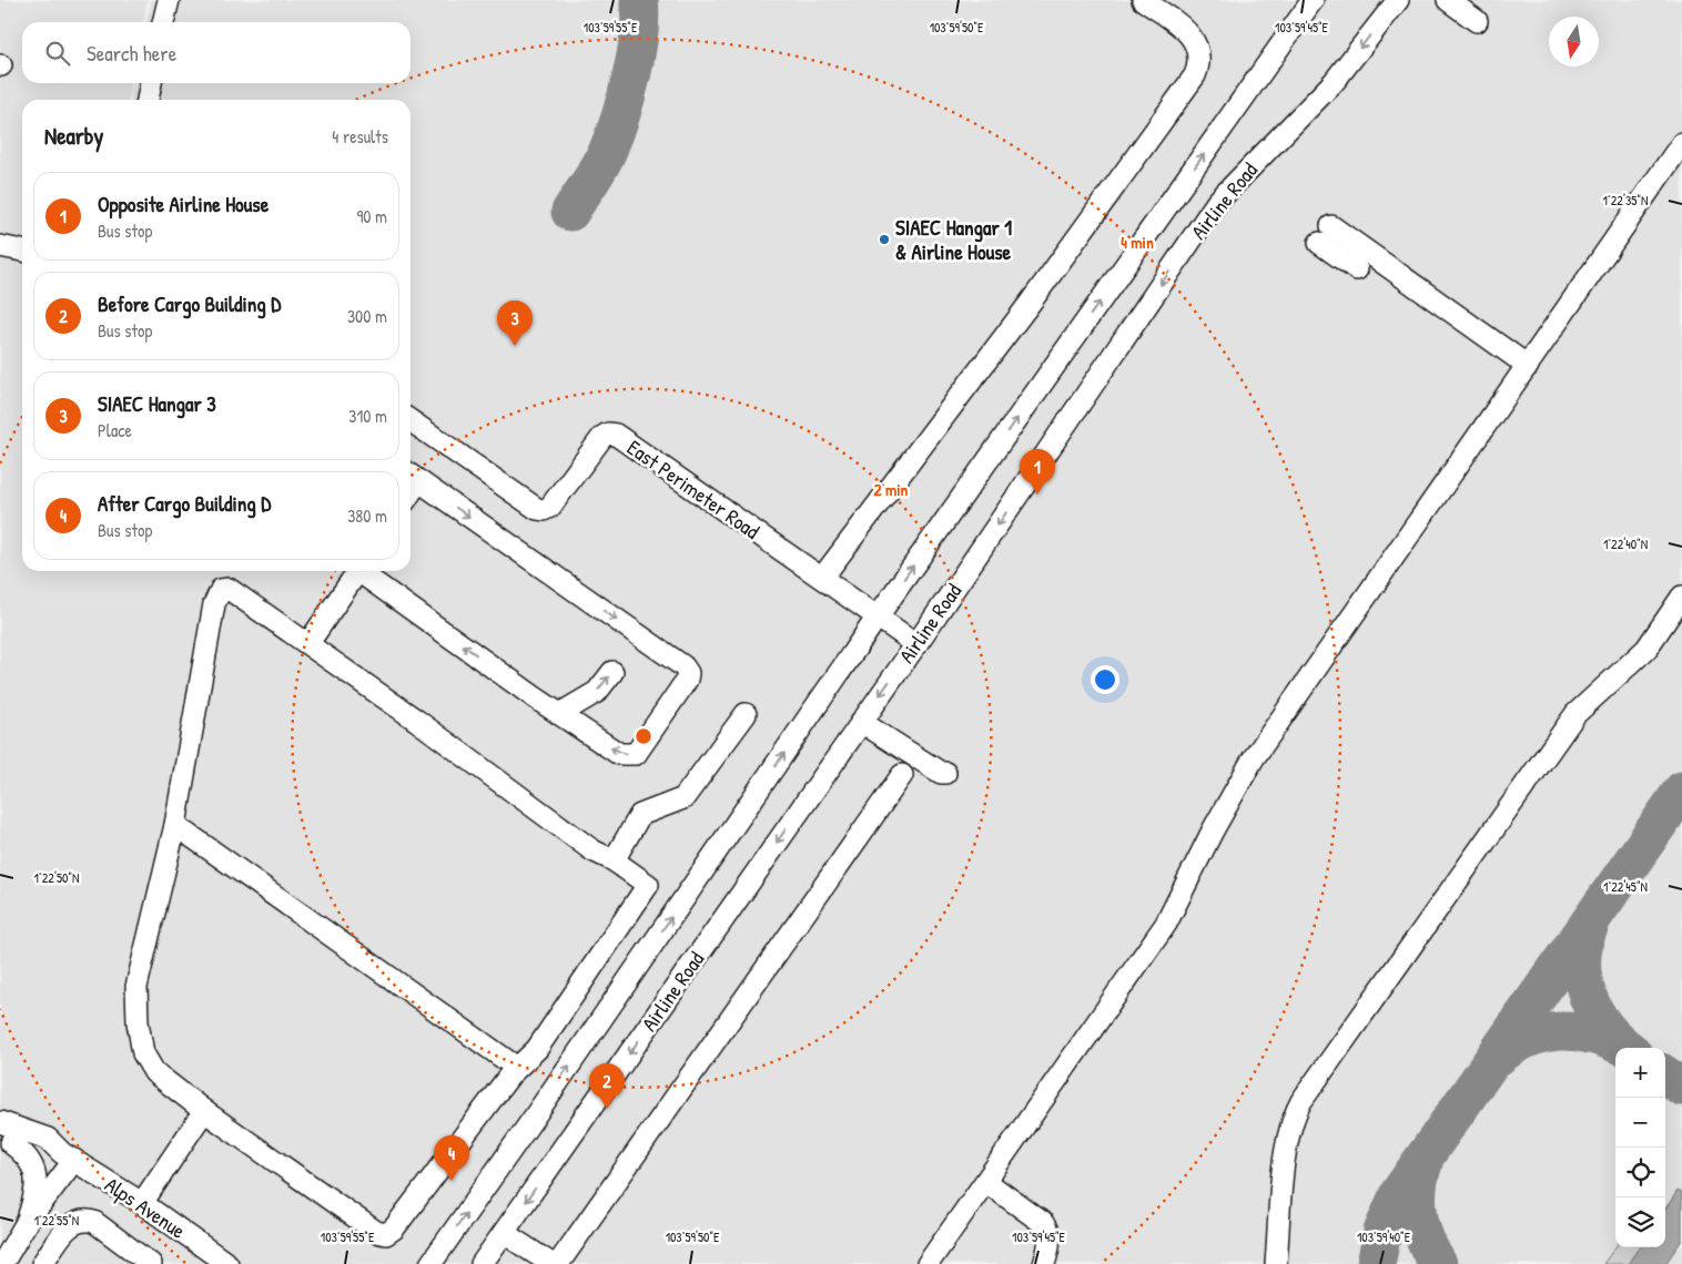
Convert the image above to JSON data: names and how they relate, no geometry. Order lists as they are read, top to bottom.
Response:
{
  "streets": {
    "street": ["Airline Road", "East Perimeter Road", "Alps Avenue"]
  },
  "crossings": [
    ["Airline Road", "East Perimeter Road"]
  ],
  "places": ["SIAEC Hangar 1 & Airline House"],
  "north": "bottom",
  "page": {
    "search": "Search here",
    "heading": ["Nearby", "4 results"],
    "list": [
      {
        "mark": "1",
        "name": "Opposite Airline House",
        "note": "Bus stop",
        "value": "90 m"
      },
      {
        "mark": "2",
        "name": "Before Cargo Building D",
        "note": "Bus stop",
        "value": "300 m"
      },
      {
        "mark": "3",
        "name": "SIAEC Hangar 3",
        "note": "Place",
        "value": "310 m"
      },
      {
        "mark": "4",
        "name": "After Cargo Building D",
        "note": "Bus stop",
        "value": "380 m"
      }
    ],
    "pins": [
      "3",
      "1",
      "2",
      "4"
    ],
    "map_buttons": ["+", "−"]
  },
  "coordinates": [
    "103°59'55\"E",
    "103°59'50\"E",
    "103°59'45\"E",
    "1°22'35\"N",
    "1°22'40\"N",
    "1°22'50\"N",
    "1°22'45\"N",
    "1°22'55\"N",
    "103°59'40\"E"
  ],
  "rings": ["4 min", "2 min"]
}
